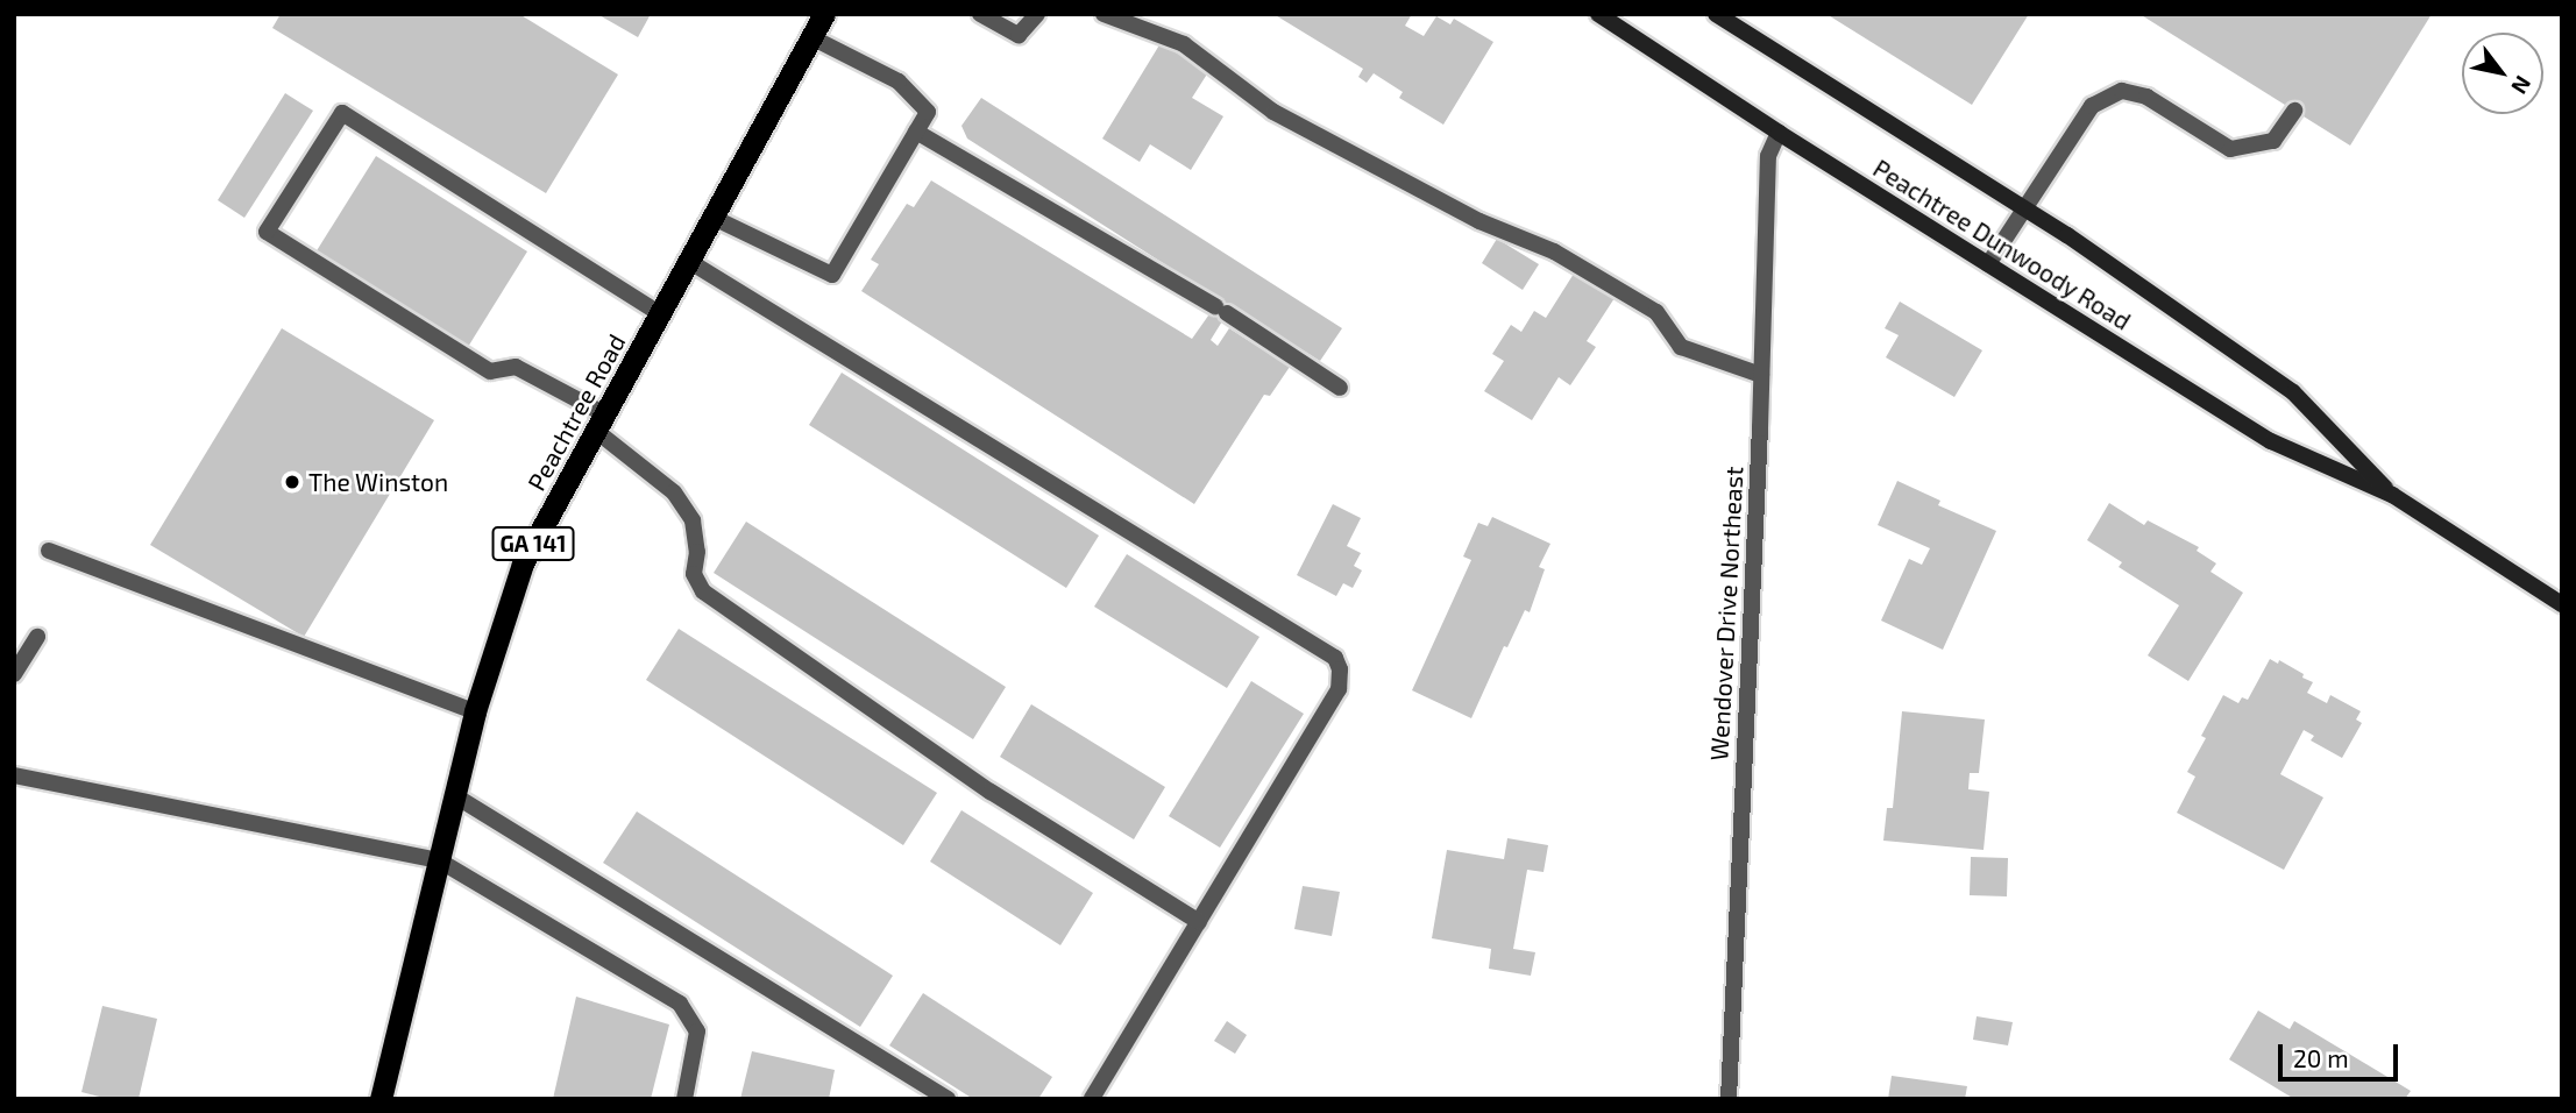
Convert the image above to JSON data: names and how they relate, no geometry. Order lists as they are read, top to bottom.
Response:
{
  "streets": {
    "highway": ["Peachtree Road", "GA 141"],
    "main road": ["Peachtree Dunwoody Road"],
    "street": ["Wendover Drive Northeast"]
  },
  "crossings": [
    ["Peachtree Dunwoody Road", "Wendover Drive Northeast"]
  ],
  "places": ["The Winston"],
  "scale_bar": "20 m",
  "north": "bottom right"
}
